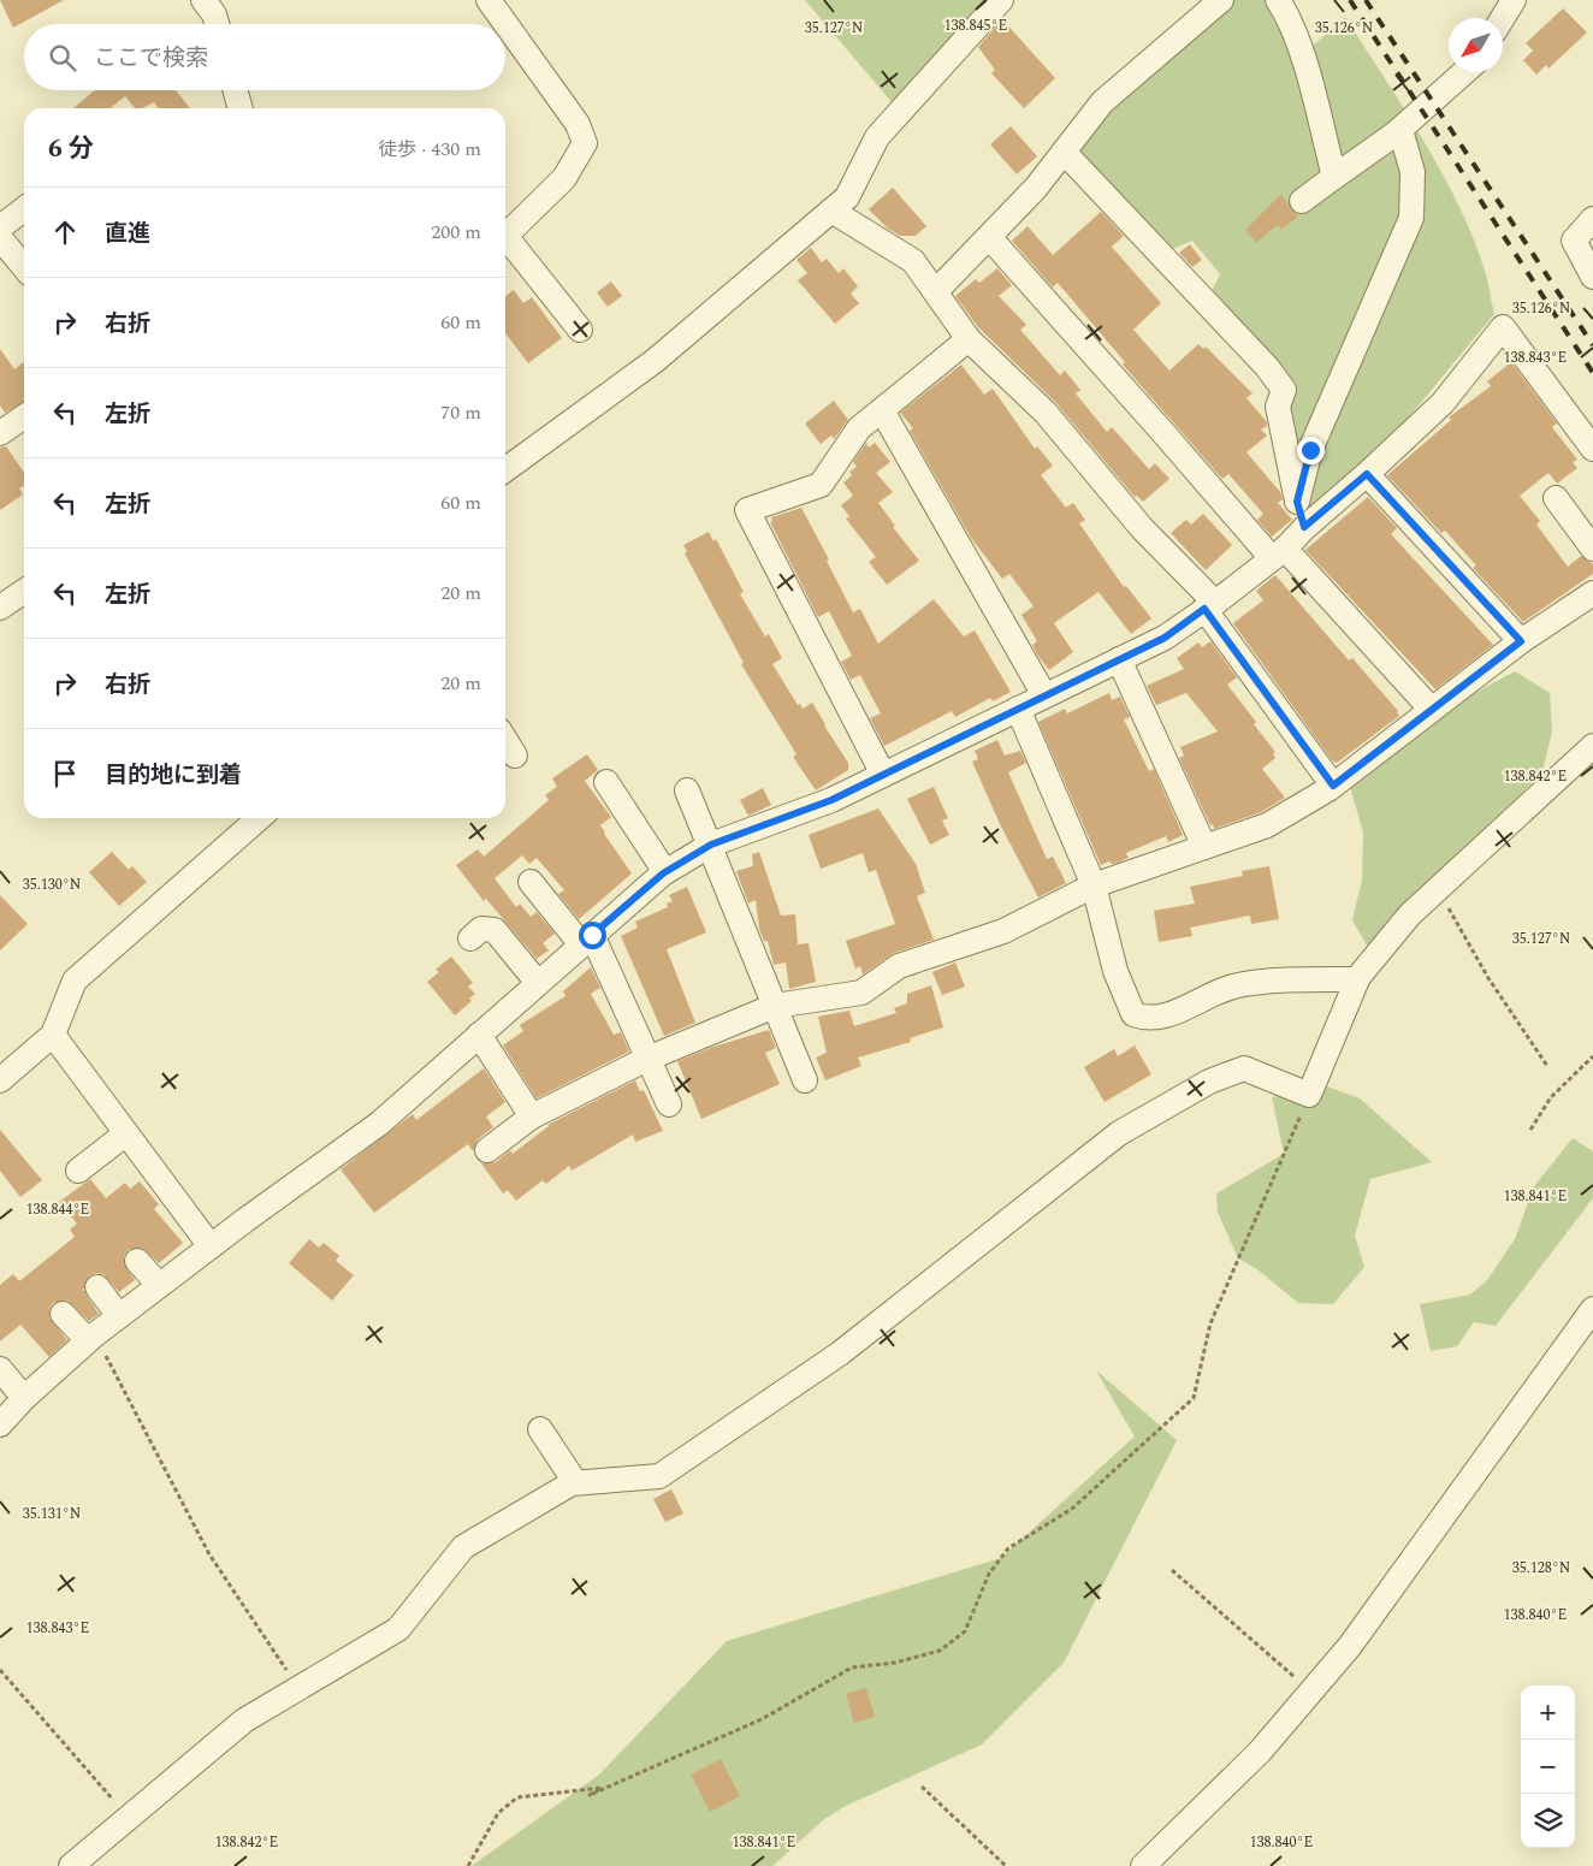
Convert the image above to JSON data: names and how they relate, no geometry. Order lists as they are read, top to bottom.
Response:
{
  "north": "bottom left",
  "page": {
    "search": "ここで検索",
    "heading": ["6 分", "徒歩 · 430 m"],
    "list": [
      ["直進", "200 m"],
      ["右折", "60 m"],
      ["左折", "70 m"],
      ["左折", "60 m"],
      ["左折", "20 m"],
      ["右折", "20 m"],
      "目的地に到着"
    ],
    "map_buttons": ["+", "−"]
  },
  "coordinates": [
    "138.845°E",
    "35.127°N",
    "35.126°N",
    "138.843°E",
    "138.842°E",
    "35.130°N",
    "138.841°E",
    "138.844°E",
    "35.131°N",
    "35.128°N",
    "138.840°E"
  ]
}
